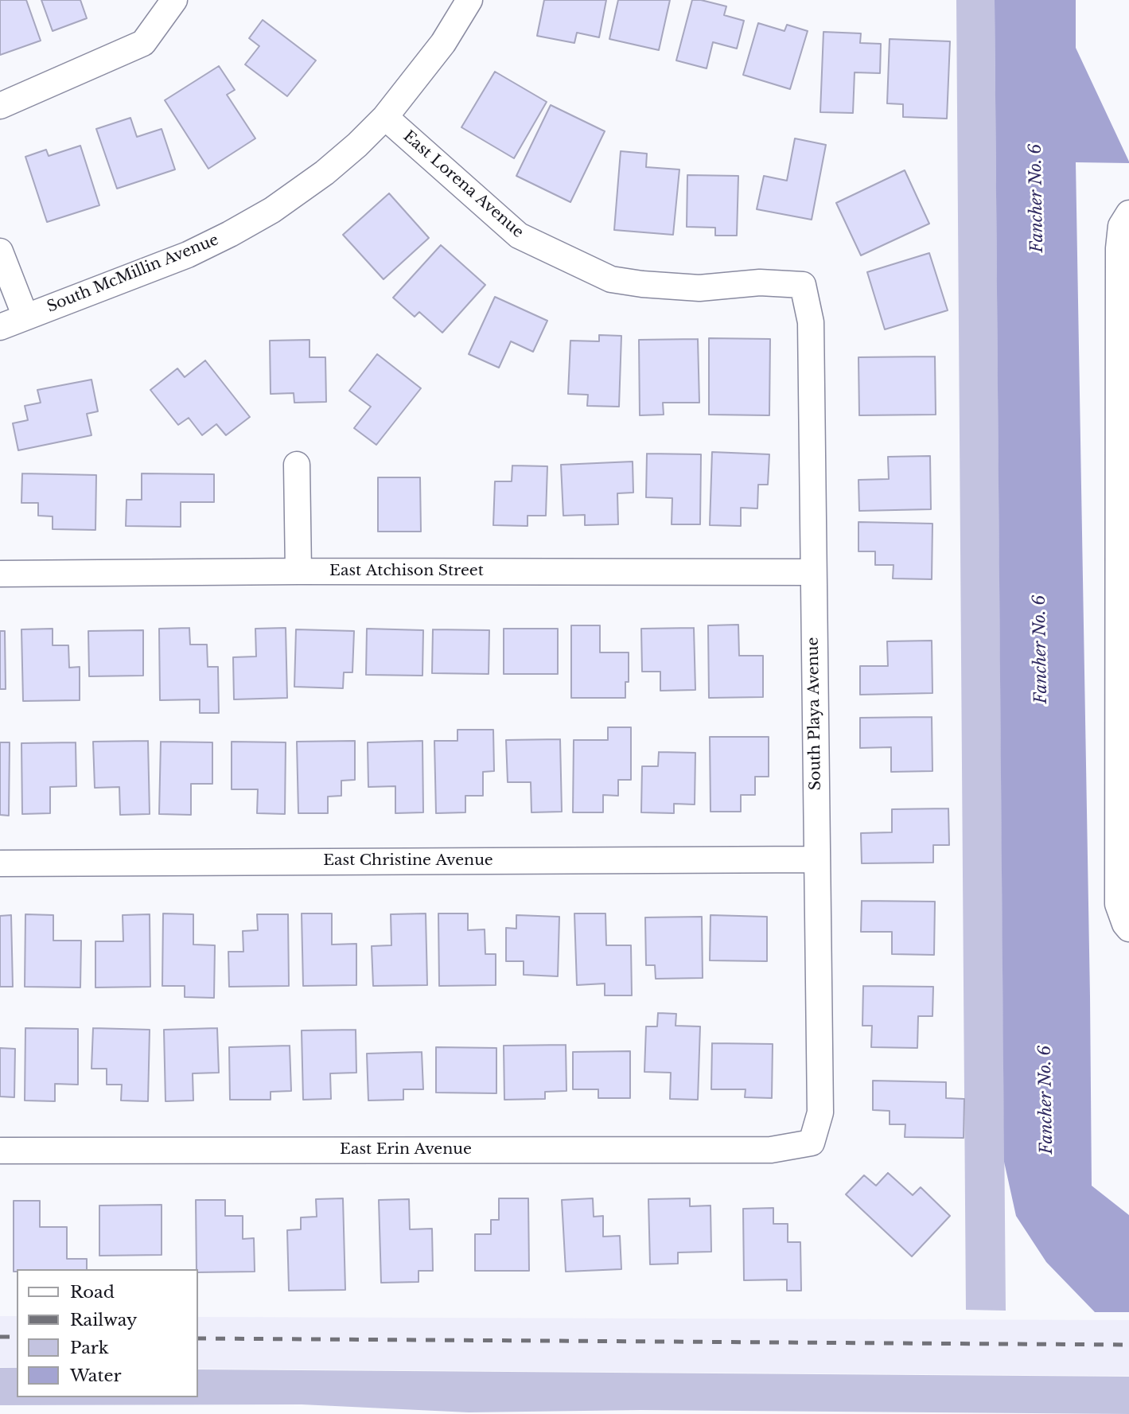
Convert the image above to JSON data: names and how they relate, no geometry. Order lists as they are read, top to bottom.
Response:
{
  "streets": {
    "street": [
      "East Lorena Avenue",
      "South McMillin Avenue",
      "East Atchison Street",
      "South Playa Avenue",
      "East Christine Avenue",
      "East Erin Avenue"
    ]
  },
  "crossings": [
    ["East Lorena Avenue", "South McMillin Avenue"],
    ["East Lorena Avenue", "South Playa Avenue"],
    ["East Atchison Street", "South Playa Avenue"],
    ["South Playa Avenue", "East Christine Avenue"],
    ["South Playa Avenue", "East Erin Avenue"]
  ],
  "water": ["Fancher No. 6"],
  "legend": [
    "Road",
    "Railway",
    "Park",
    "Water"
  ]
}
